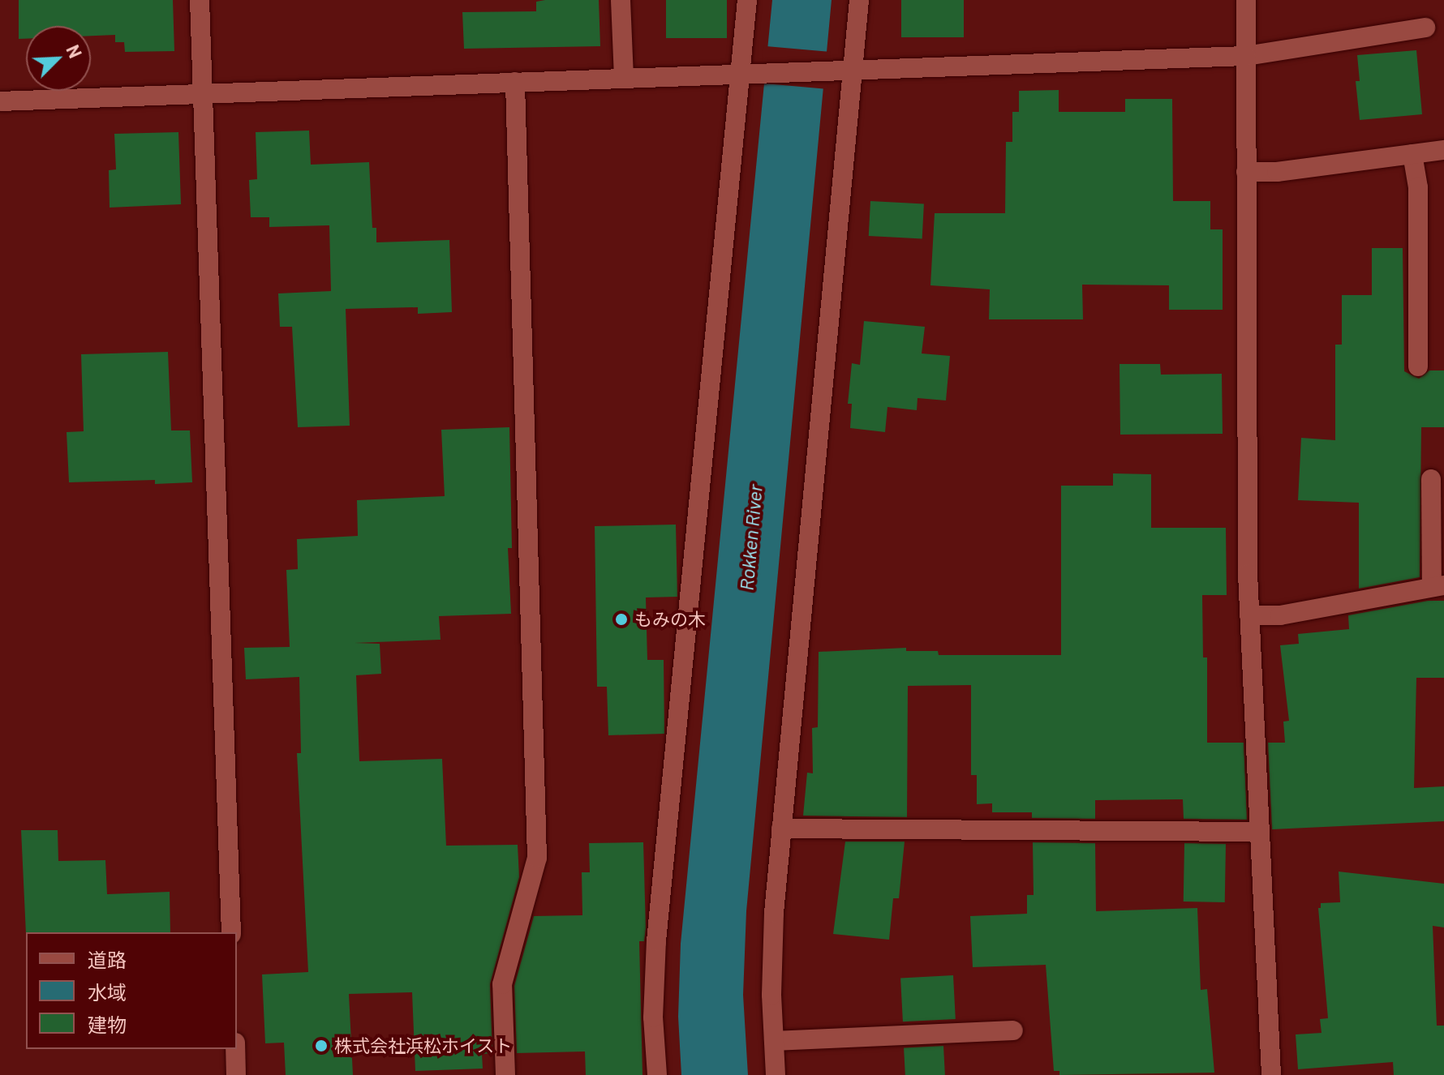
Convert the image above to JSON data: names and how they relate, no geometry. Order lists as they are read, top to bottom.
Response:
{
  "water": ["Rokken River"],
  "places": ["もみの木", "株式会社浜松ホイスト"],
  "legend": ["道路", "水域", "建物"],
  "north": "top right"
}
